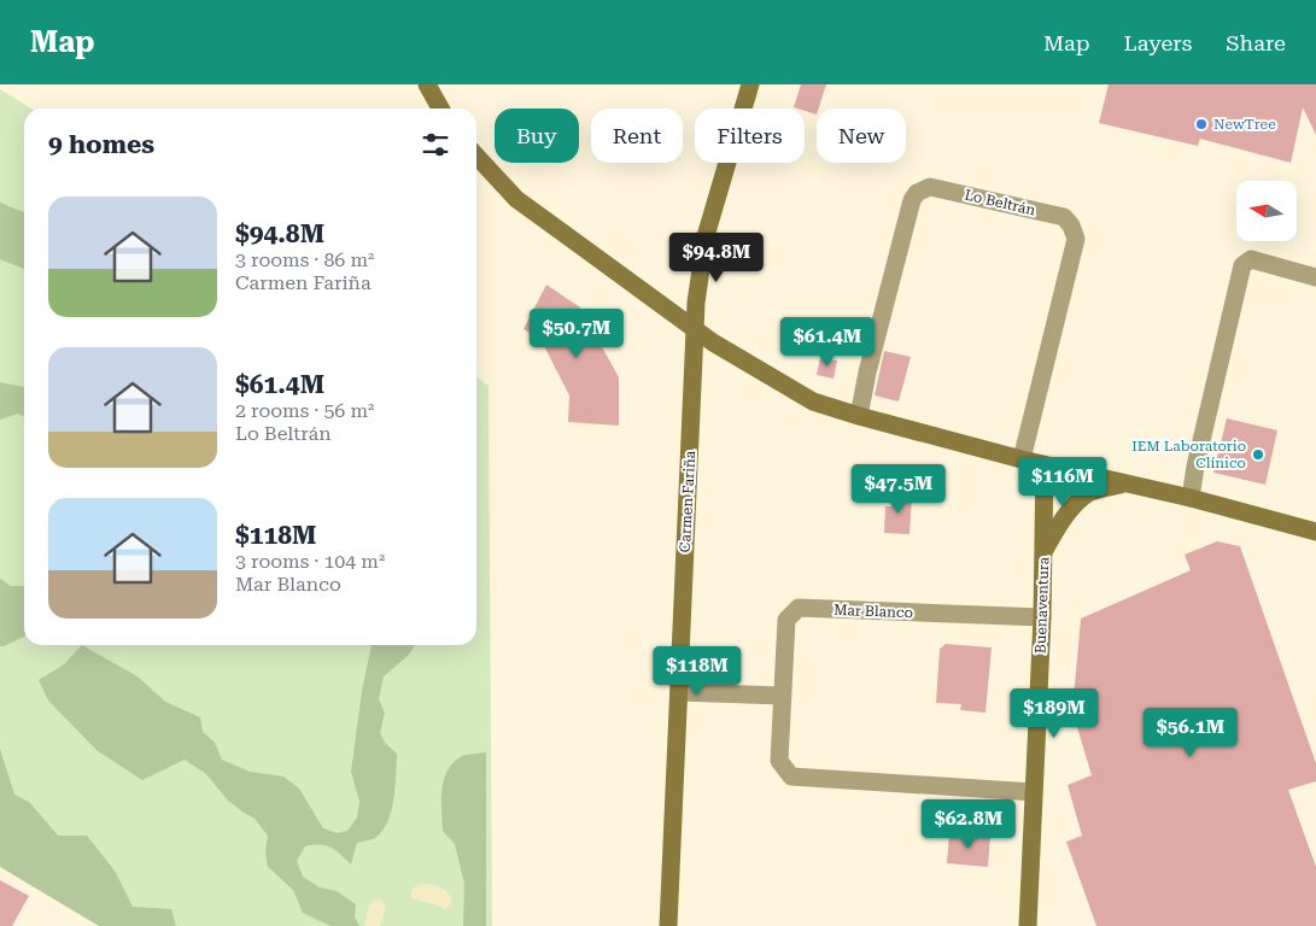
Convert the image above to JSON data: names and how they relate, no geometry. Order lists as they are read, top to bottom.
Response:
{
  "streets": {
    "street": [
      "Lo Beltrán",
      "Carmen Fariña",
      "Buenaventura",
      "Mar Blanco"
    ]
  },
  "crossings": [
    ["Buenaventura", "Mar Blanco"]
  ],
  "places": ["NewTree", "IEM Laboratorio Clínico"],
  "north": "left",
  "page": {
    "header": "Map",
    "nav": ["Map", "Layers", "Share"],
    "chip": [
      "Buy",
      "Rent",
      "Filters",
      "New"
    ],
    "heading": "9 homes",
    "list": [
      {
        "name": "$94.8M",
        "note": "3 rooms · 86 m² · Carmen Fariña"
      },
      {
        "name": "$61.4M",
        "note": "2 rooms · 56 m² · Lo Beltrán"
      },
      {
        "name": "$118M",
        "note": "3 rooms · 104 m² · Mar Blanco"
      }
    ],
    "price": [
      "$94.8M",
      "$50.7M",
      "$61.4M",
      "$116M",
      "$47.5M",
      "$118M",
      "$189M",
      "$56.1M",
      "$62.8M"
    ]
  }
}
